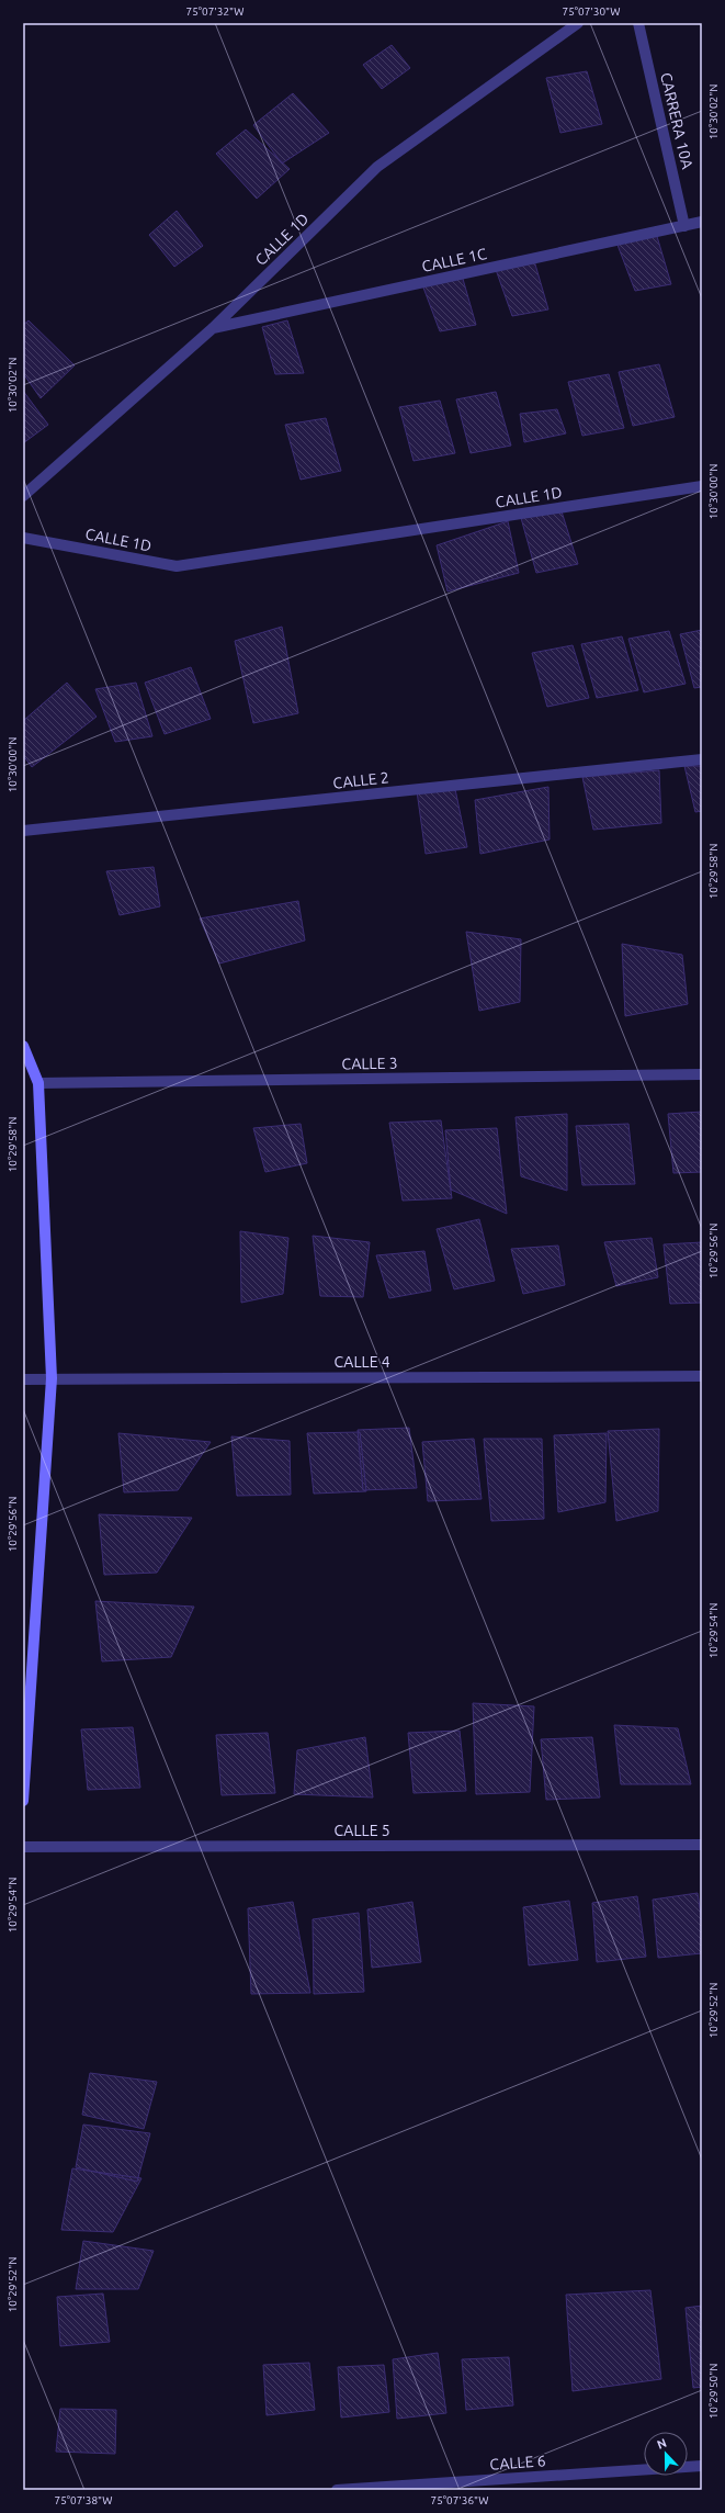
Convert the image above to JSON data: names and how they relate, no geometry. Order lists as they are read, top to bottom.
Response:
{
  "streets": {
    "street": [
      "CARRERA 10A",
      "CALLE 1D",
      "CALLE 1C",
      "CALLE 2",
      "CALLE 3",
      "CALLE 4",
      "CALLE 5",
      "CALLE 6"
    ]
  },
  "crossings": [
    ["CARRERA 10A", "CALLE 1C"],
    ["CALLE 1D", "CALLE 1C"]
  ],
  "north": "top",
  "coordinates": [
    "75°07'32\"W",
    "75°07'30\"W",
    "10°30'02\"N",
    "10°30'00\"N",
    "10°29'58\"N",
    "10°29'56\"N",
    "10°29'54\"N",
    "10°29'52\"N",
    "10°29'50\"N",
    "75°07'38\"W",
    "75°07'36\"W"
  ]
}
